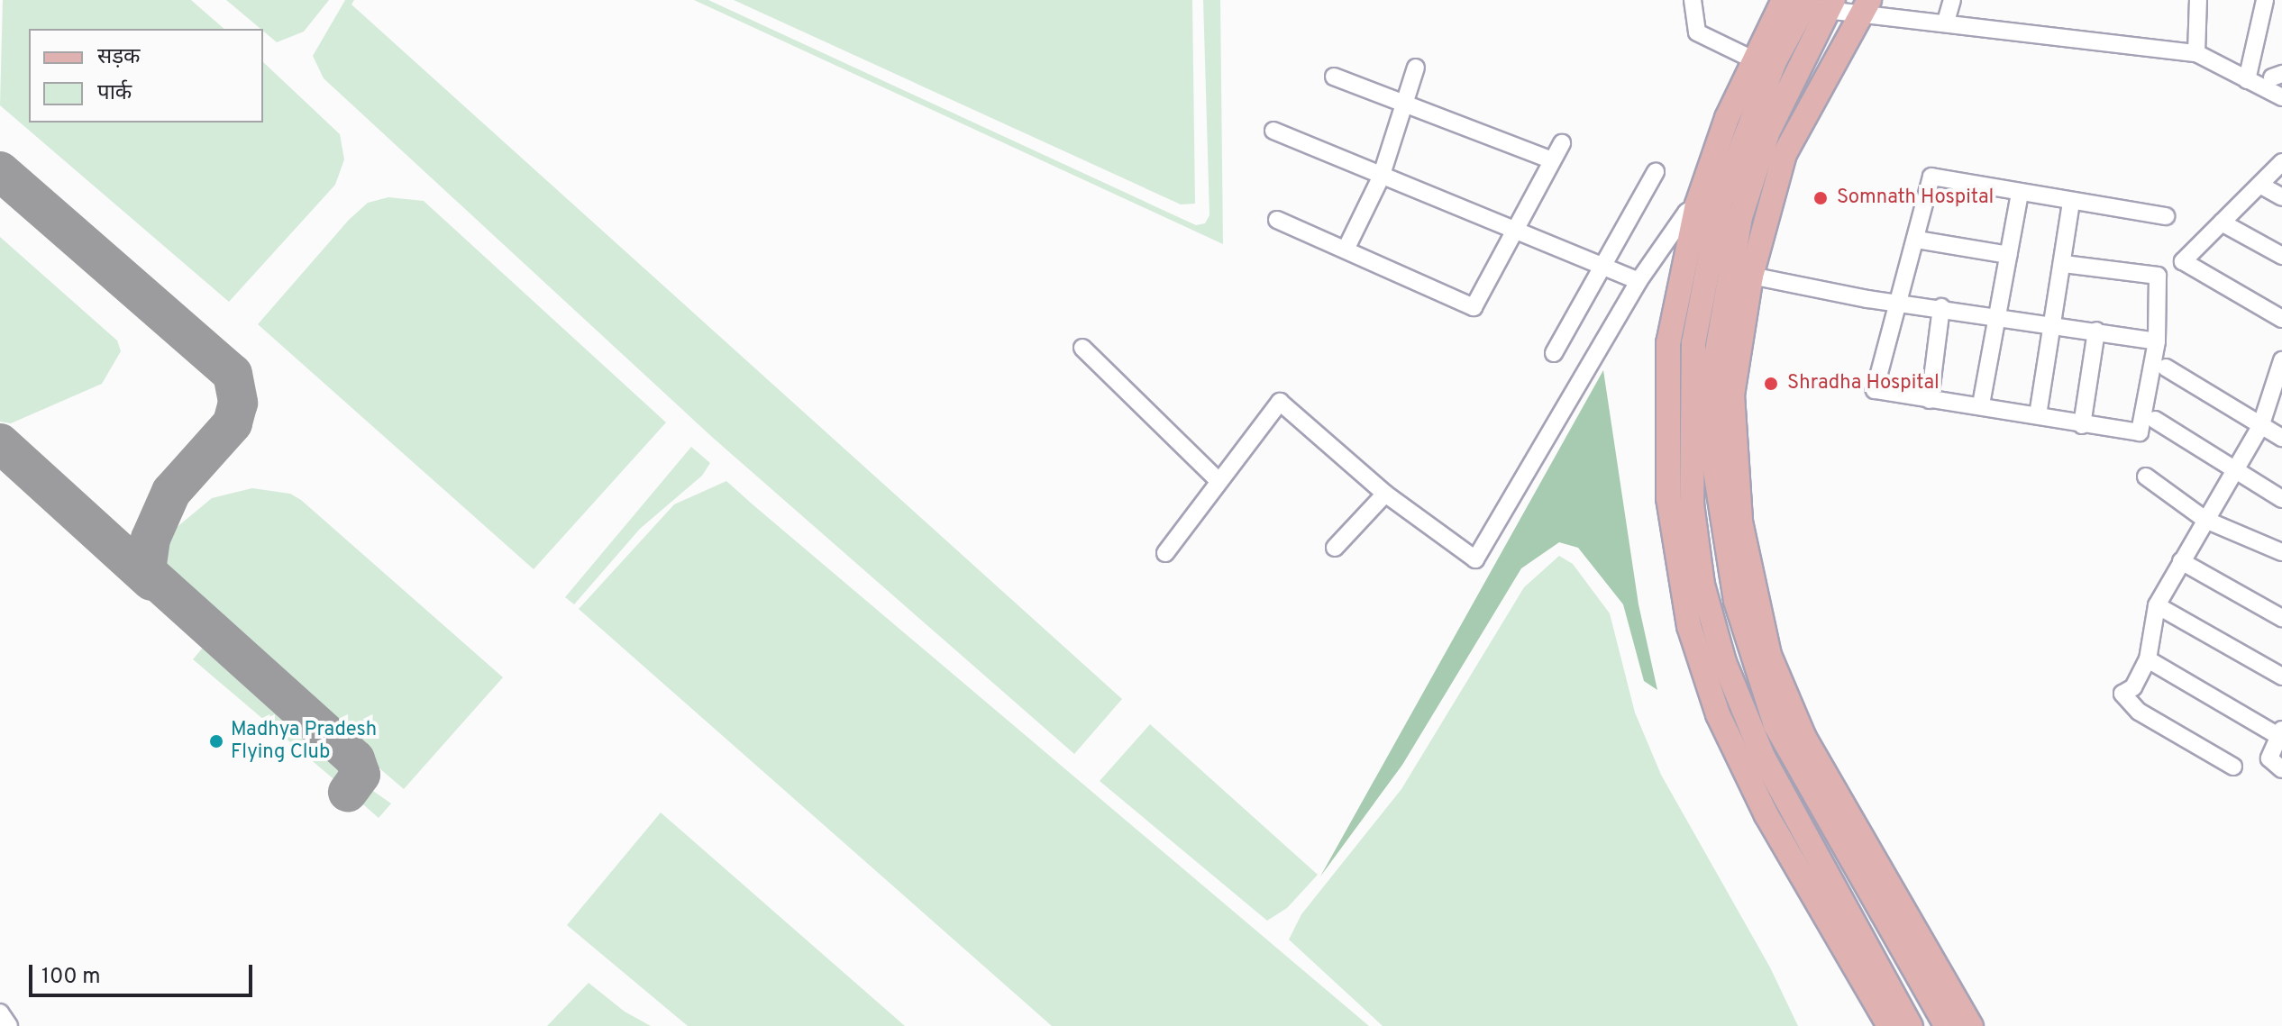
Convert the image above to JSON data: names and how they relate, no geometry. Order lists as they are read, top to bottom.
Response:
{
  "places": ["Somnath Hospital", "Shradha Hospital", "Madhya Pradesh Flying Club"],
  "legend": ["सड़क", "पार्क"],
  "scale_bar": "100 m"
}
